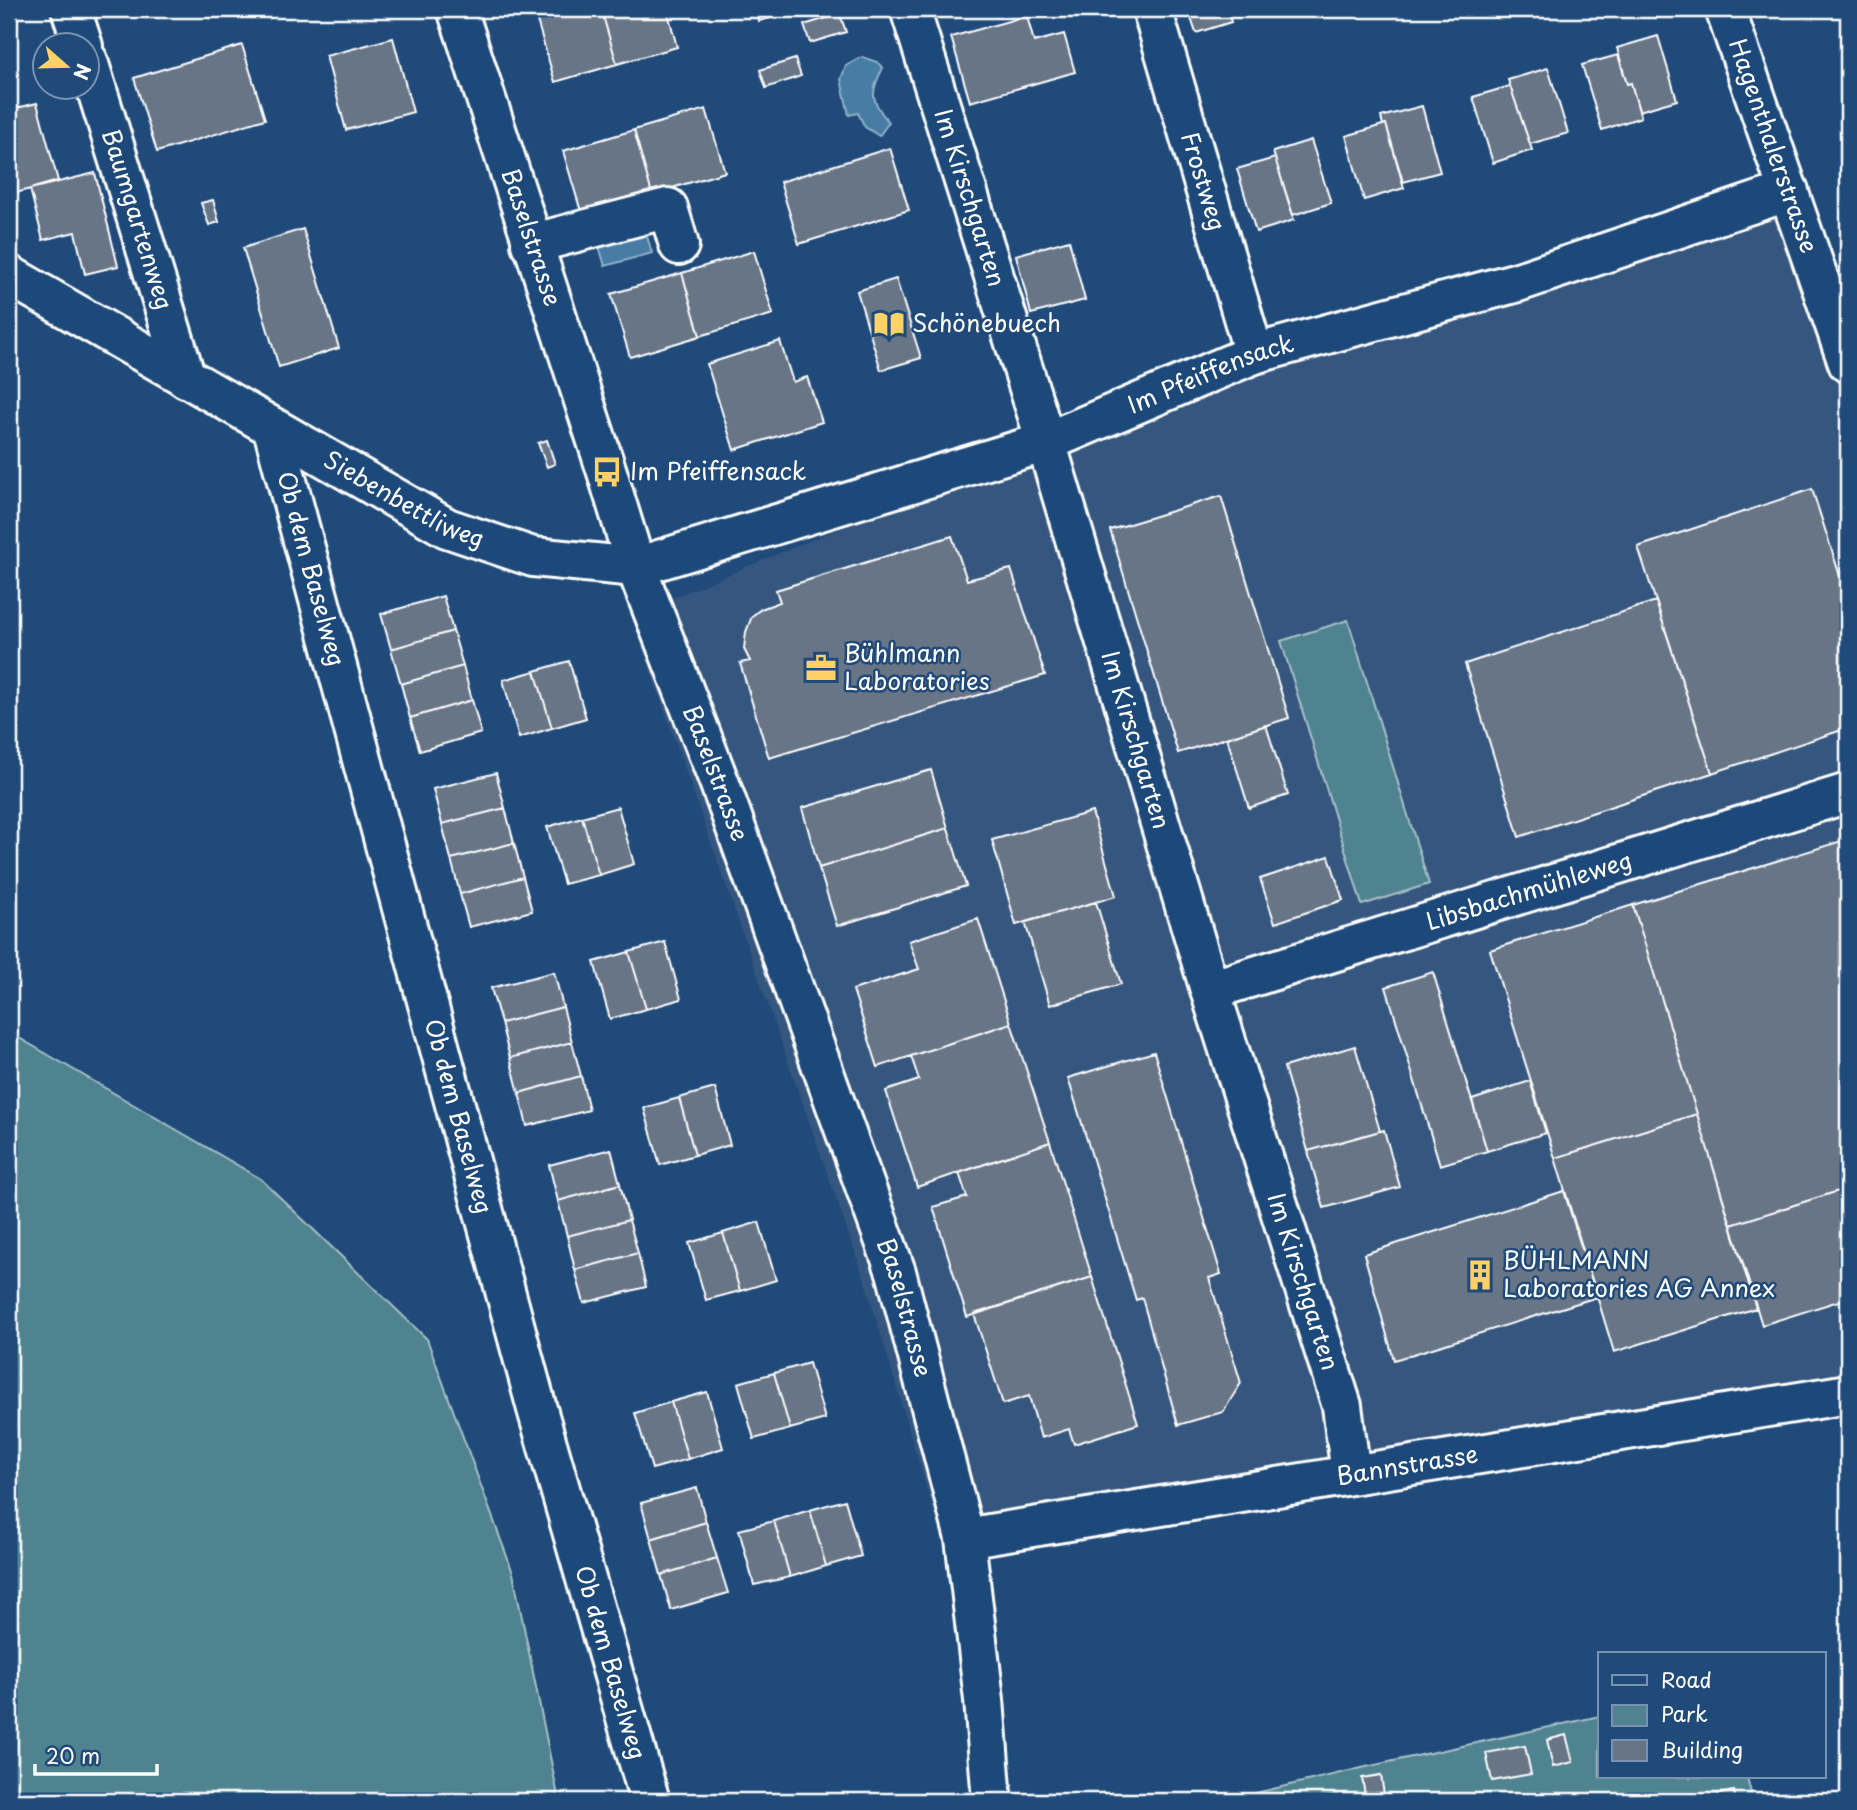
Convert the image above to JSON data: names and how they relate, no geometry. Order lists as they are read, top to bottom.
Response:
{
  "streets": {
    "street": [
      "Hagenthalerstrasse",
      "Frostweg",
      "Im Kirschgarten",
      "Baumgartenweg",
      "Baselstrasse",
      "Im Pfeiffensack",
      "Siebenbettliweg",
      "Ob dem Baselweg",
      "Libsbachmühleweg",
      "Bannstrasse"
    ]
  },
  "crossings": [
    ["Hagenthalerstrasse", "Im Pfeiffensack"],
    ["Frostweg", "Im Pfeiffensack"],
    ["Im Kirschgarten", "Im Pfeiffensack"],
    ["Im Kirschgarten", "Libsbachmühleweg"],
    ["Im Kirschgarten", "Bannstrasse"],
    ["Baumgartenweg", "Siebenbettliweg"],
    ["Baselstrasse", "Im Pfeiffensack"],
    ["Baselstrasse", "Siebenbettliweg"],
    ["Baselstrasse", "Bannstrasse"],
    ["Im Pfeiffensack", "Siebenbettliweg"],
    ["Siebenbettliweg", "Ob dem Baselweg"]
  ],
  "places": {
    "library": ["Schönebuech"],
    "bus stop": ["Im Pfeiffensack"],
    "office": ["Bühlmann Laboratories"],
    "building": ["BÜHLMANN Laboratories AG Annex"]
  },
  "legend": ["Road", "Park", "Building"],
  "scale_bar": "20 m",
  "north": "right"
}
